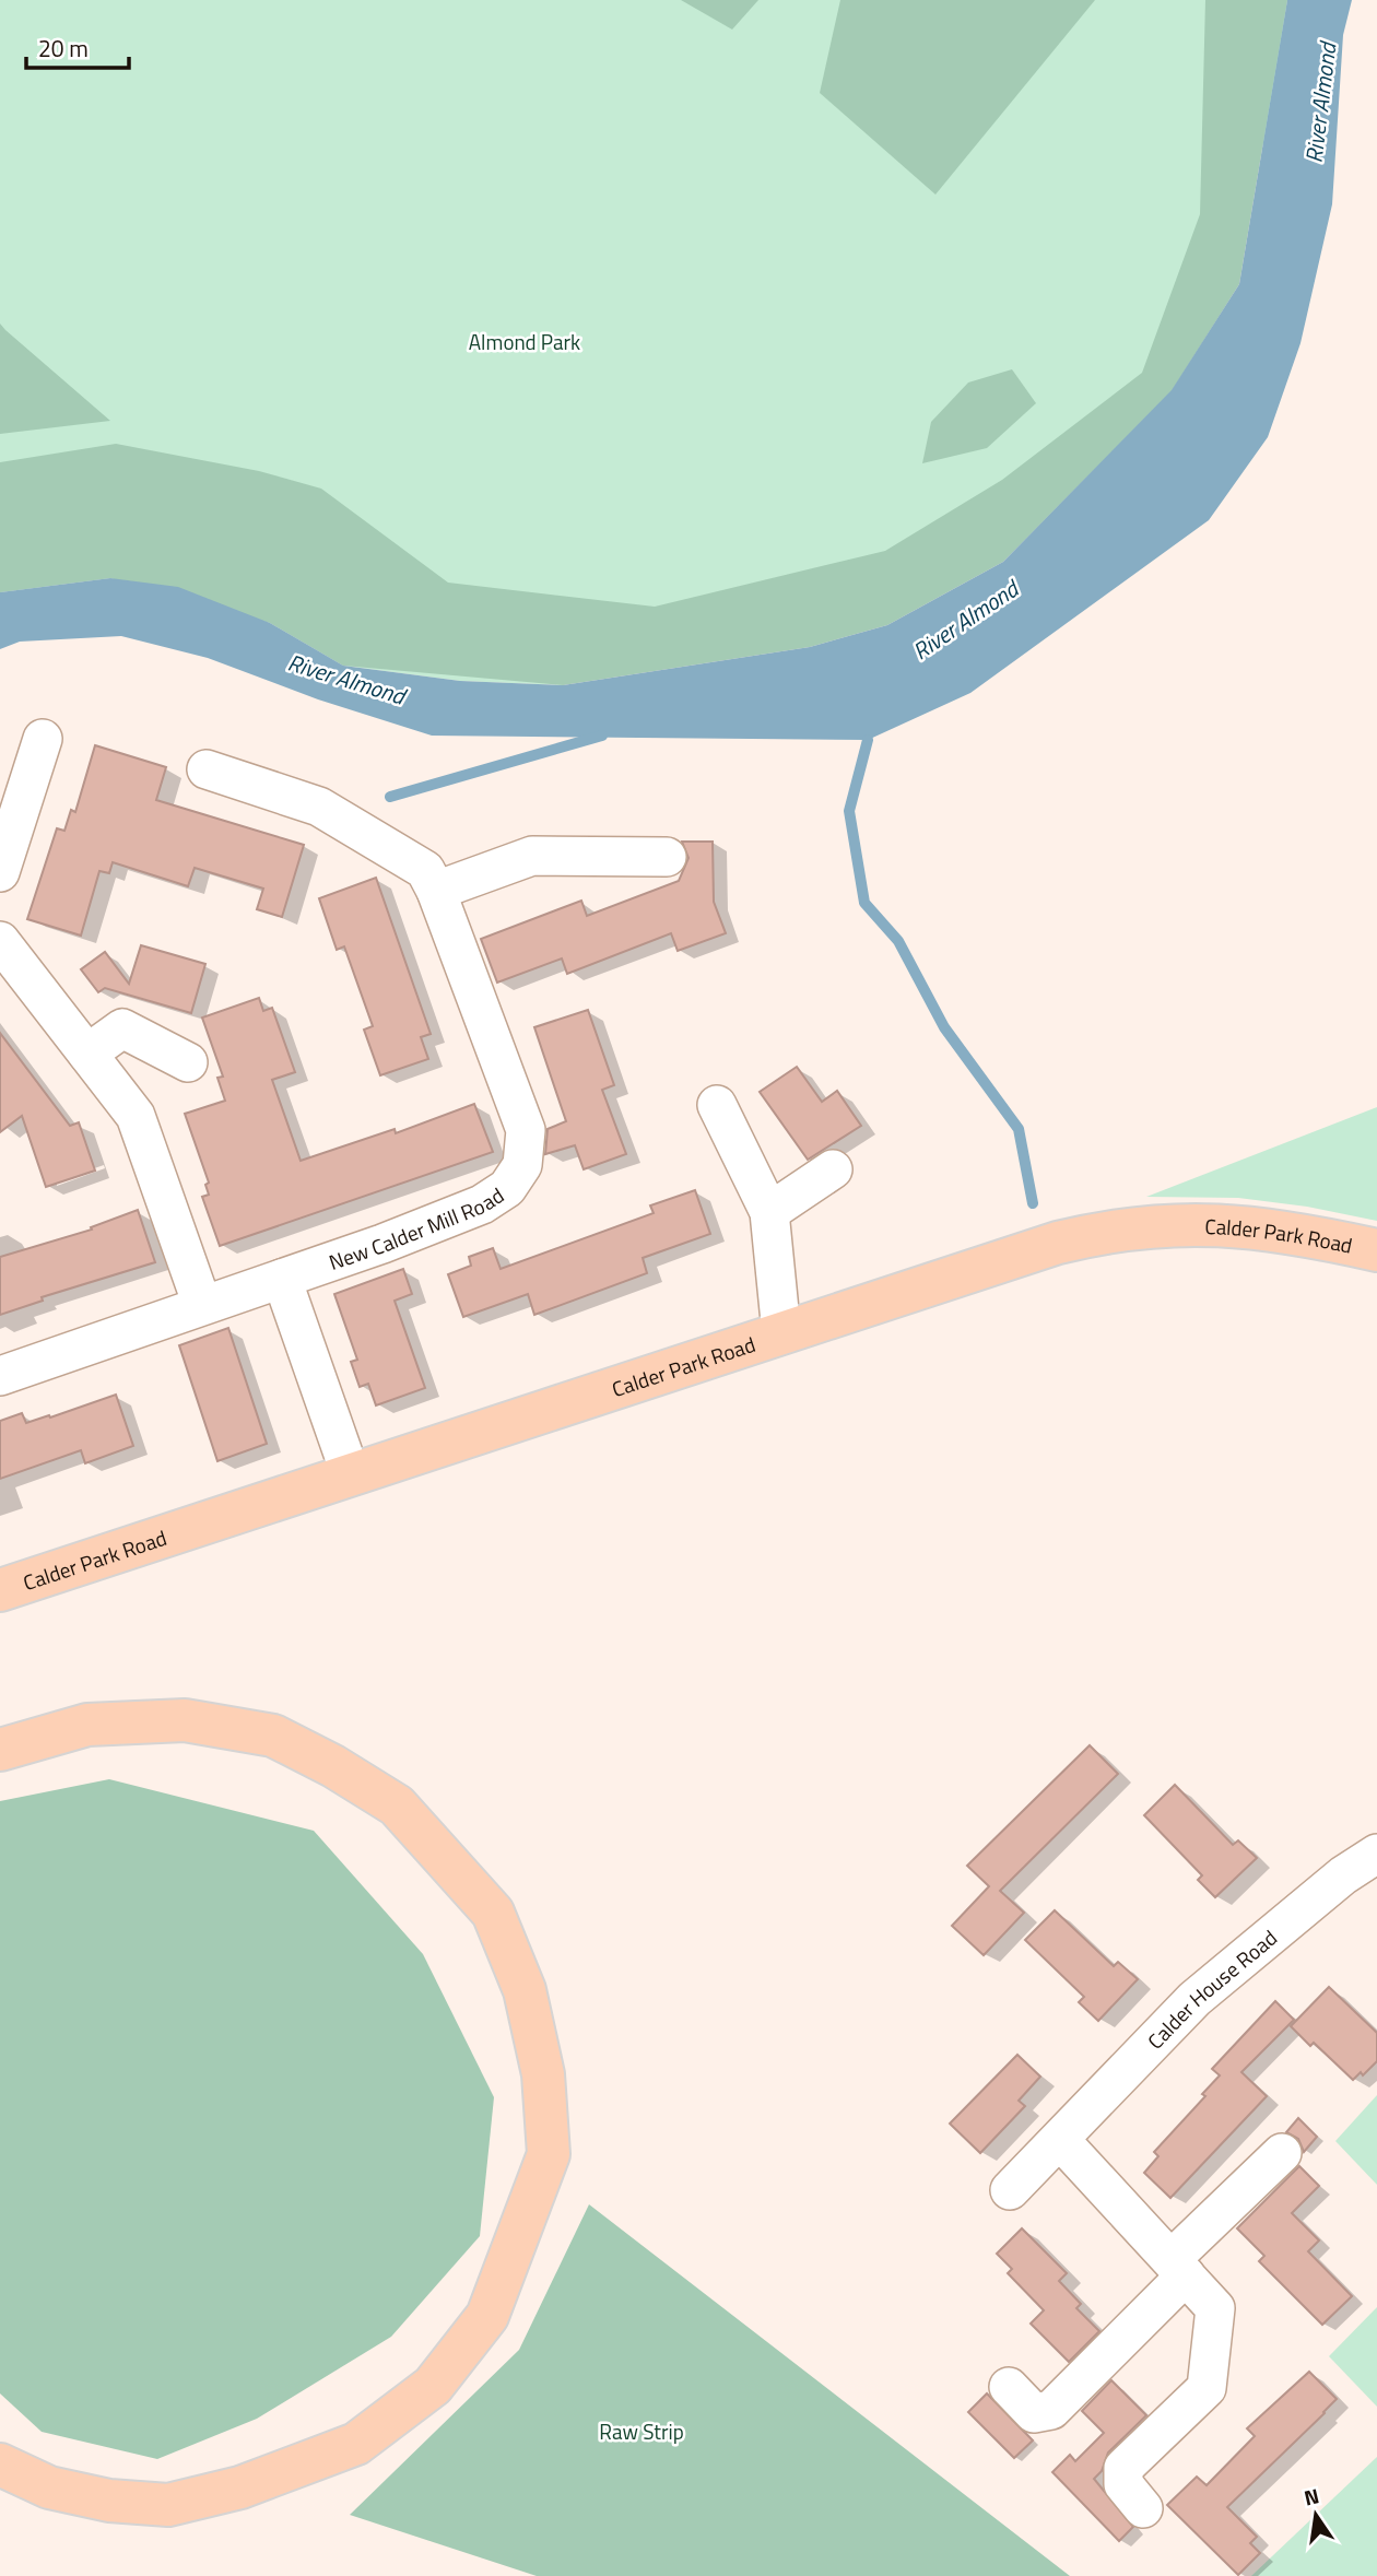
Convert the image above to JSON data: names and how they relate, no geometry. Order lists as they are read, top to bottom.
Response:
{
  "streets": {
    "main road": ["Calder Park Road"],
    "street": ["New Calder Mill Road", "Calder House Road"]
  },
  "water": ["River Almond"],
  "parks": ["Almond Park", "Raw Strip"],
  "scale_bar": "20 m",
  "north": "top"
}
